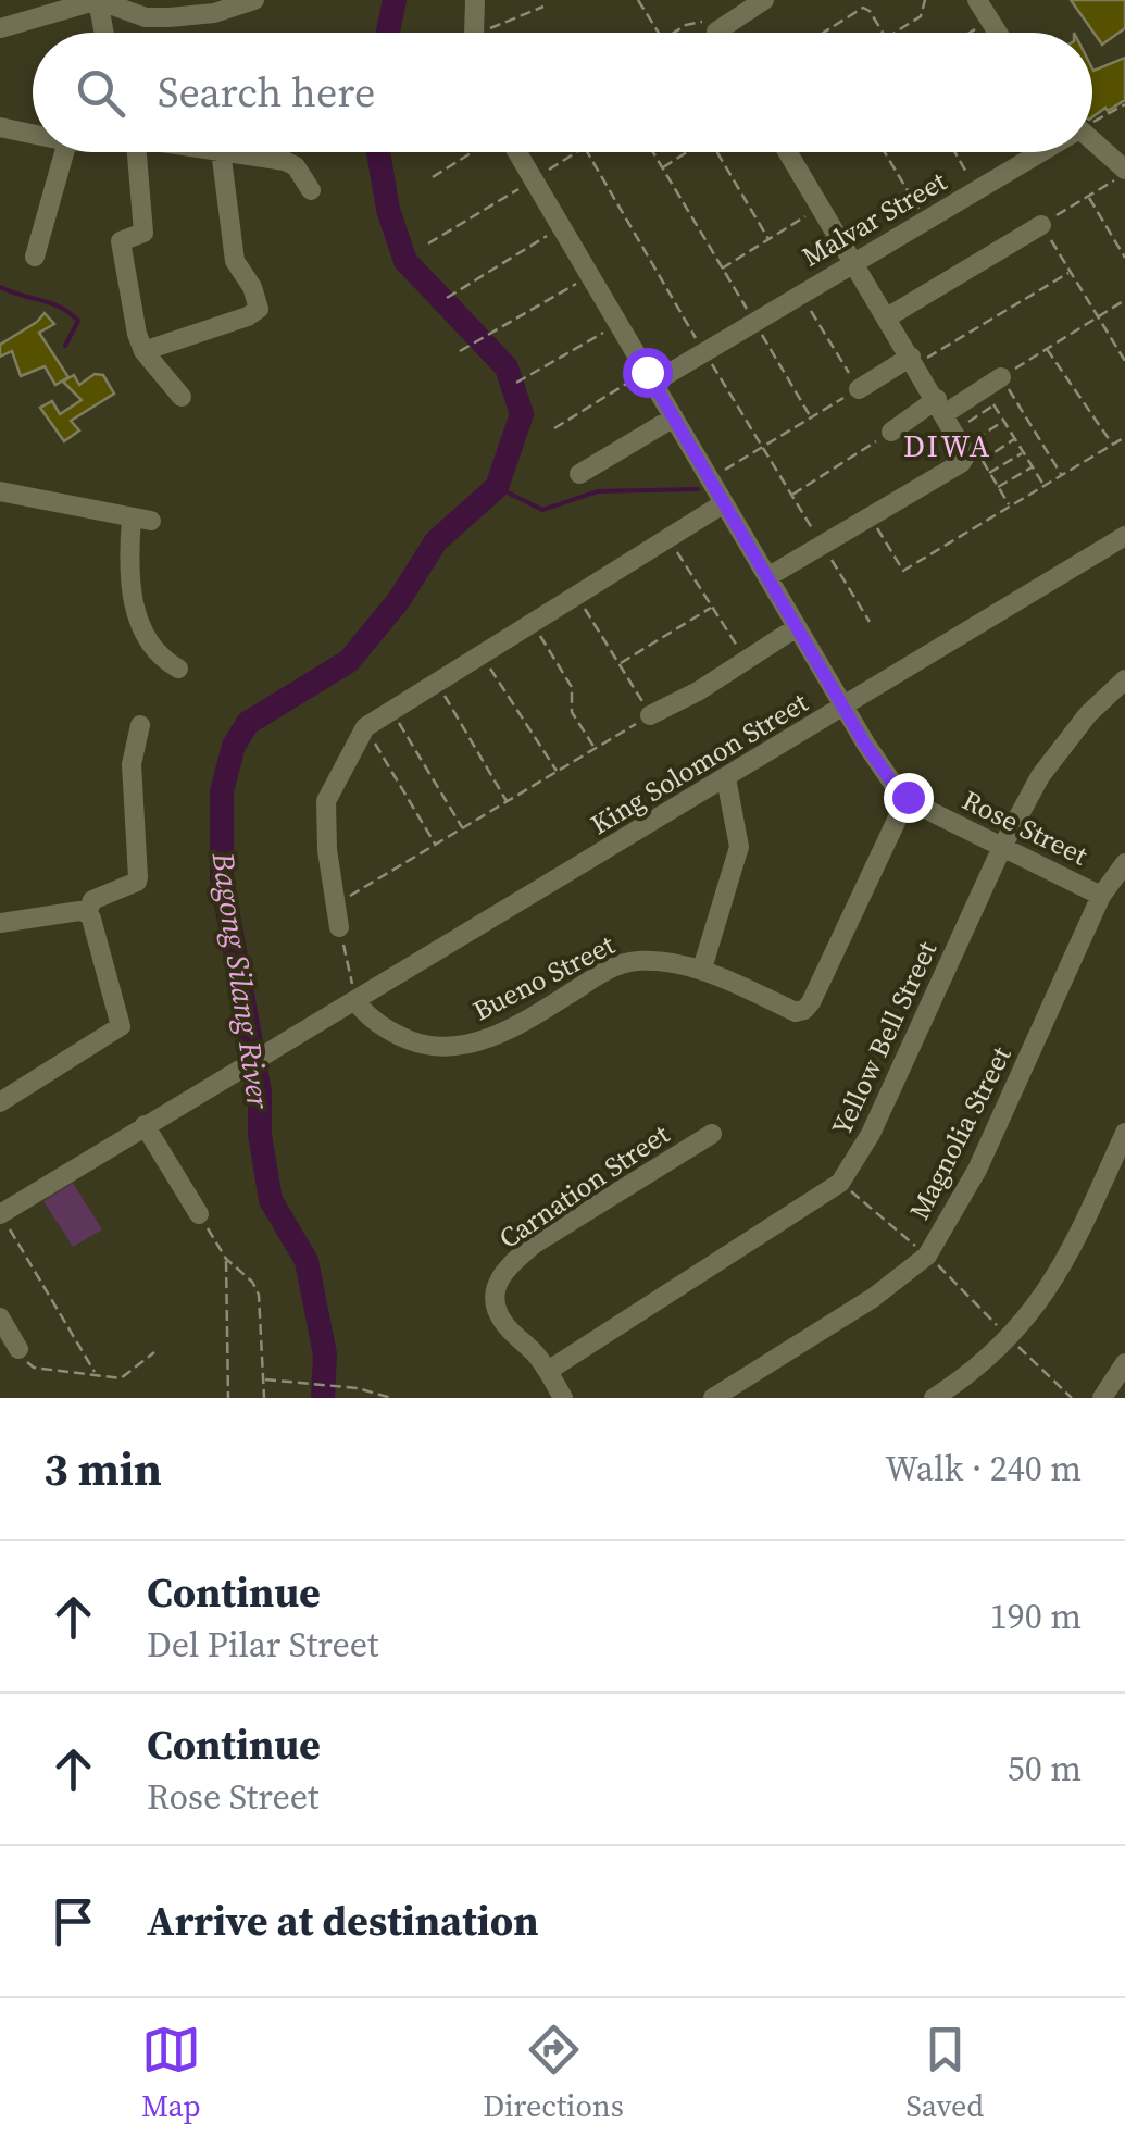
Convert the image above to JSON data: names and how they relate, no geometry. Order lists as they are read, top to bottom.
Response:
{
  "streets": {
    "street": [
      "Malvar Street",
      "King Solomon Street",
      "Rose Street",
      "Bueno Street",
      "Yellow Bell Street",
      "Magnolia Street",
      "Carnation Street"
    ]
  },
  "crossings": [
    ["Malvar Street", "Rose Street"],
    ["King Solomon Street", "Rose Street"],
    ["King Solomon Street", "Bueno Street"],
    ["Rose Street", "Bueno Street"],
    ["Rose Street", "Yellow Bell Street"],
    ["Rose Street", "Magnolia Street"],
    ["Yellow Bell Street", "Carnation Street"]
  ],
  "districts": ["DIWA"],
  "water": ["Bagong Silang River"],
  "page": {
    "search": "Search here",
    "heading": ["3 min", "Walk · 240 m"],
    "list": [
      ["Continue", "Del Pilar Street", "190 m"],
      ["Continue", "Rose Street", "50 m"],
      "Arrive at destination"
    ],
    "nav": ["Map", "Directions", "Saved"]
  }
}
